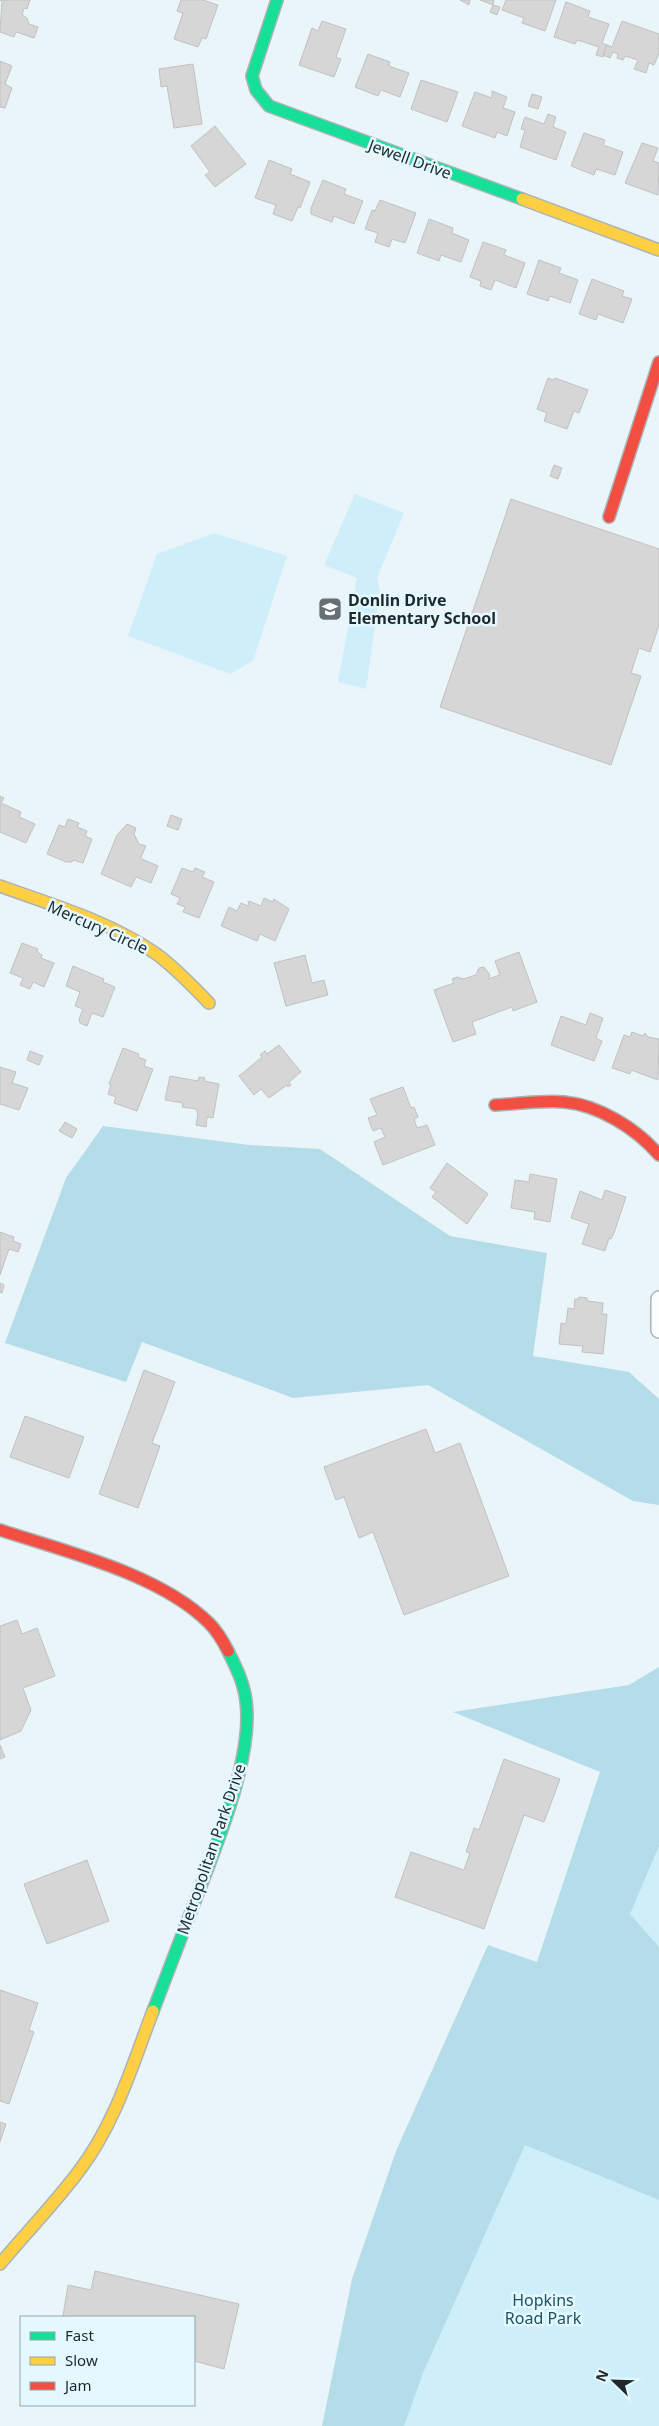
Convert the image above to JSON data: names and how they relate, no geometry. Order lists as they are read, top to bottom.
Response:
{
  "streets": {
    "street": ["Jewell Drive", "Mercury Circle", "Metropolitan Park Drive"]
  },
  "parks": ["Hopkins Road Park"],
  "places": {
    "school or university": ["Donlin Drive Elementary School"]
  },
  "legend": ["Fast", "Slow", "Jam"],
  "north": "top left"
}
